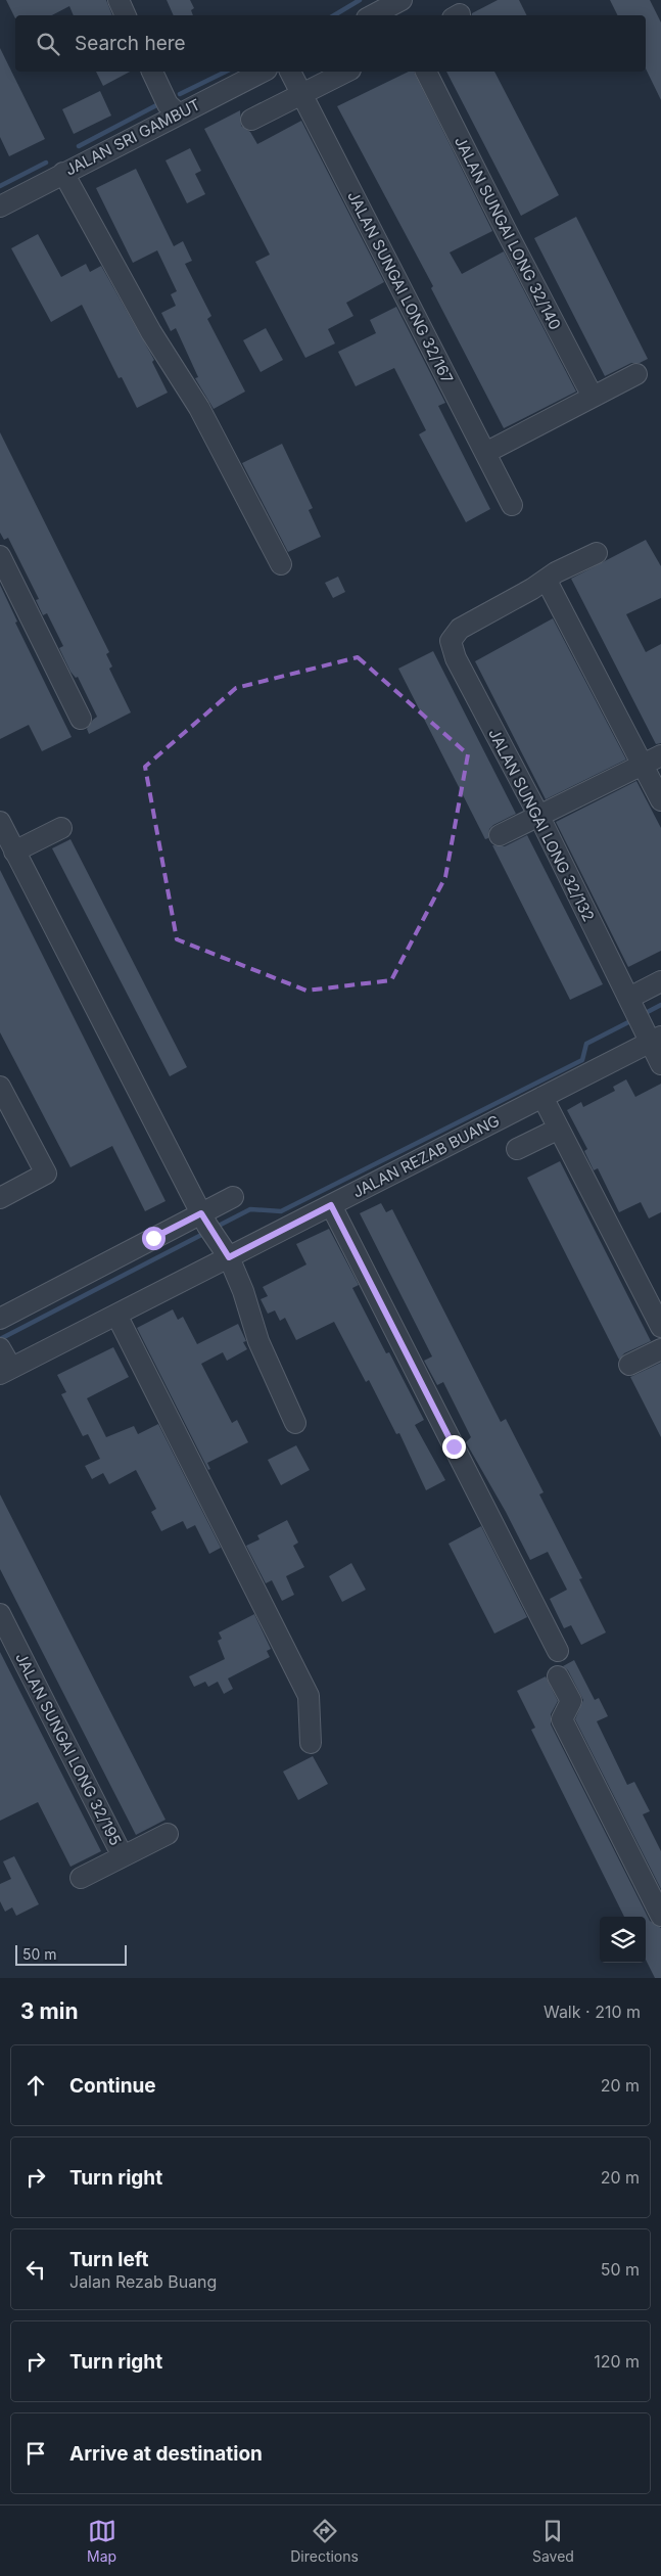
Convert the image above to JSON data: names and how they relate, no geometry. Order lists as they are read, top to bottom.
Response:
{
  "streets": {
    "street": [
      "JALAN SRI GAMBUT",
      "JALAN SUNGAI LONG 32/140",
      "JALAN SUNGAI LONG 32/167",
      "JALAN SUNGAI LONG 32/132",
      "JALAN REZAB BUANG",
      "JALAN SUNGAI LONG 32/195"
    ]
  },
  "crossings": [
    ["JALAN SUNGAI LONG 32/132", "JALAN REZAB BUANG"]
  ],
  "scale_bar": "50 m",
  "page": {
    "search": "Search here",
    "scale": "50 m",
    "heading": ["3 min", "Walk · 210 m"],
    "list": [
      ["Continue", "20 m"],
      ["Turn right", "20 m"],
      ["Turn left", "Jalan Rezab Buang", "50 m"],
      ["Turn right", "120 m"],
      "Arrive at destination"
    ],
    "nav": ["Map", "Directions", "Saved"]
  }
}
